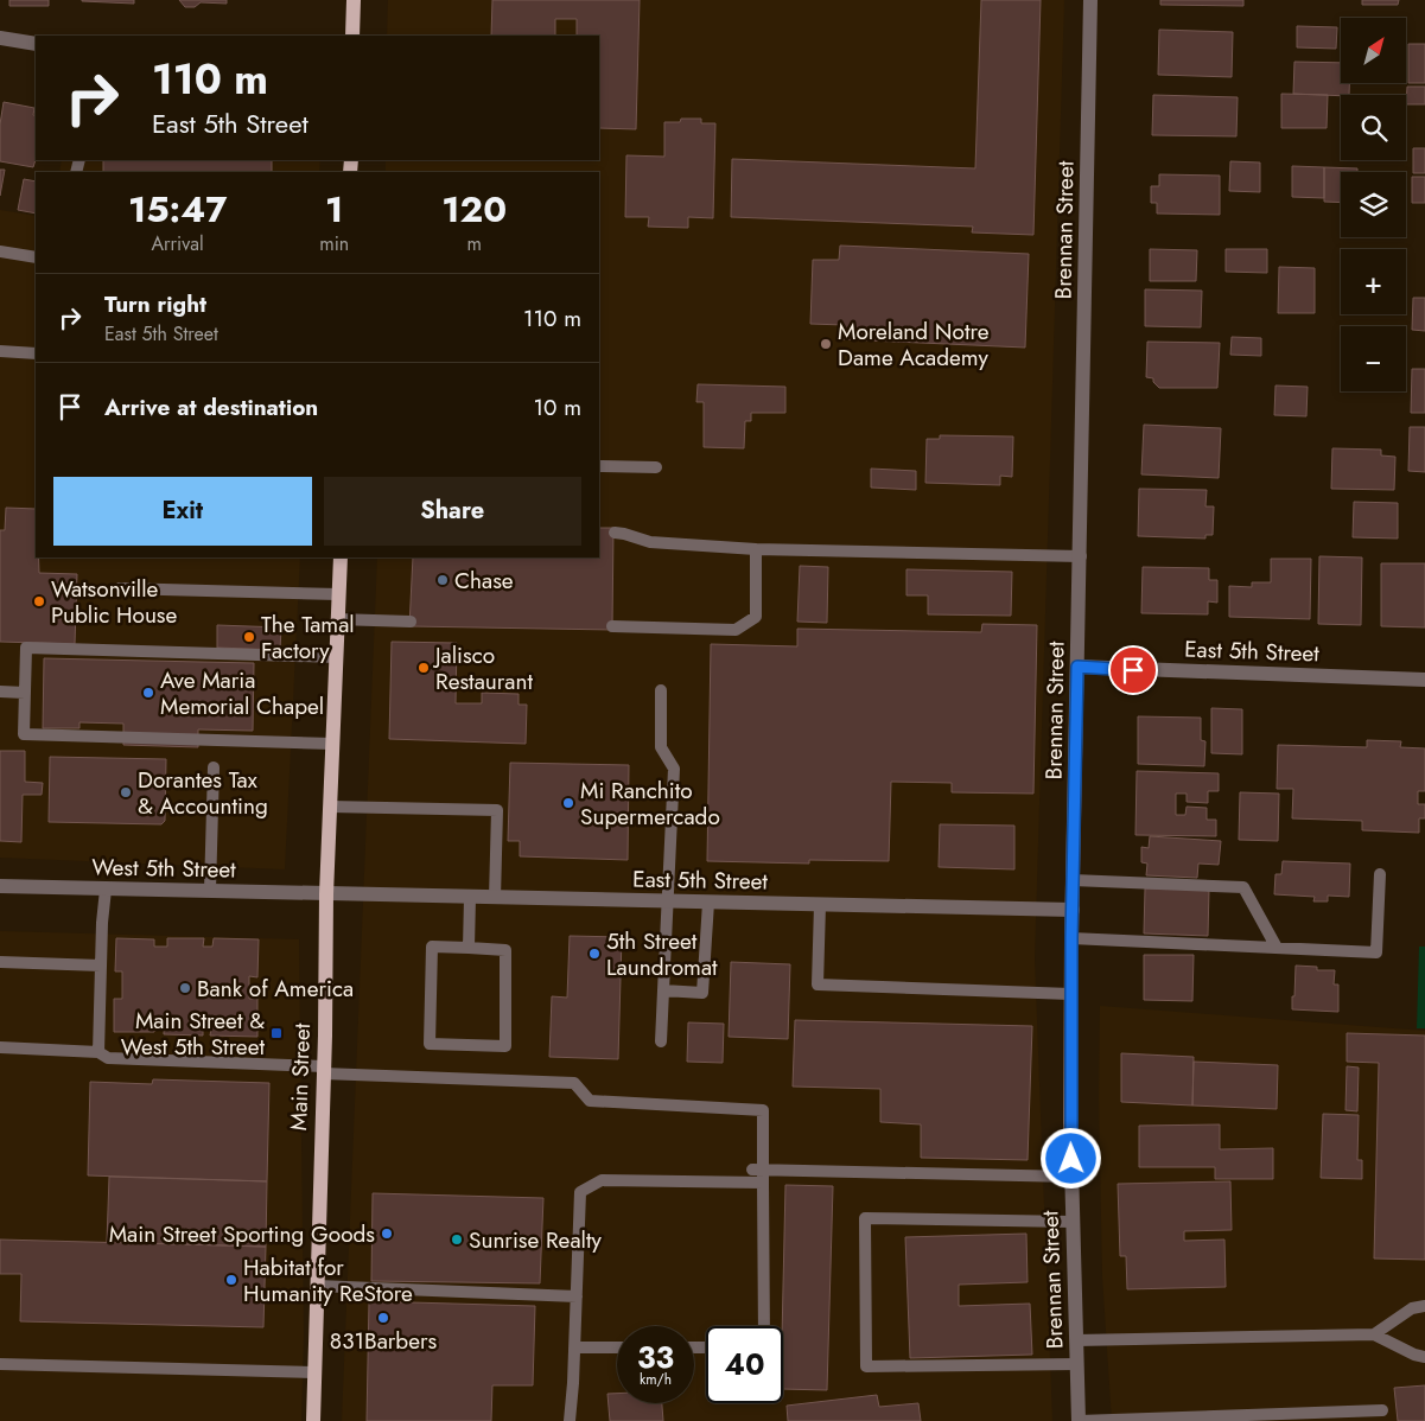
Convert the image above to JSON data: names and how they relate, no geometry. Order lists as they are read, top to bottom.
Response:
{
  "streets": {
    "main road": ["Main Street"],
    "street": ["Brennan Street", "East 5th Street", "West 5th Street"]
  },
  "crossings": [
    ["Brennan Street", "East 5th Street"],
    ["East 5th Street", "West 5th Street"],
    ["East 5th Street", "Main Street"],
    ["West 5th Street", "Main Street"]
  ],
  "places": {
    "other": [
      "Moreland Notre Dame Academy",
      "Chase",
      "Watsonville Public House",
      "The Tamal Factory",
      "Jalisco Restaurant",
      "Ave Maria Memorial Chapel",
      "Dorantes Tax & Accounting",
      "Mi Ranchito Supermercado",
      "5th Street Laundromat",
      "Bank of America",
      "Main Street Sporting Goods",
      "Sunrise Realty",
      "Habitat for Humanity ReStore",
      "831Barbers"
    ],
    "transit": ["Main Street & West 5th Street"]
  },
  "north": "top right",
  "page": {
    "map_buttons": ["+", "−"],
    "turn": ["110 m", "East 5th Street"],
    "eta": [
      "15:47",
      "Arrival",
      "1",
      "min",
      "120",
      "m"
    ],
    "list": [
      {
        "name": "Turn right",
        "note": "East 5th Street",
        "value": "110 m"
      },
      {
        "name": "Arrive at destination",
        "value": "10 m"
      }
    ],
    "buttons": ["Exit", "Share"],
    "speed": "33 km/h",
    "limit": "40"
  }
}
